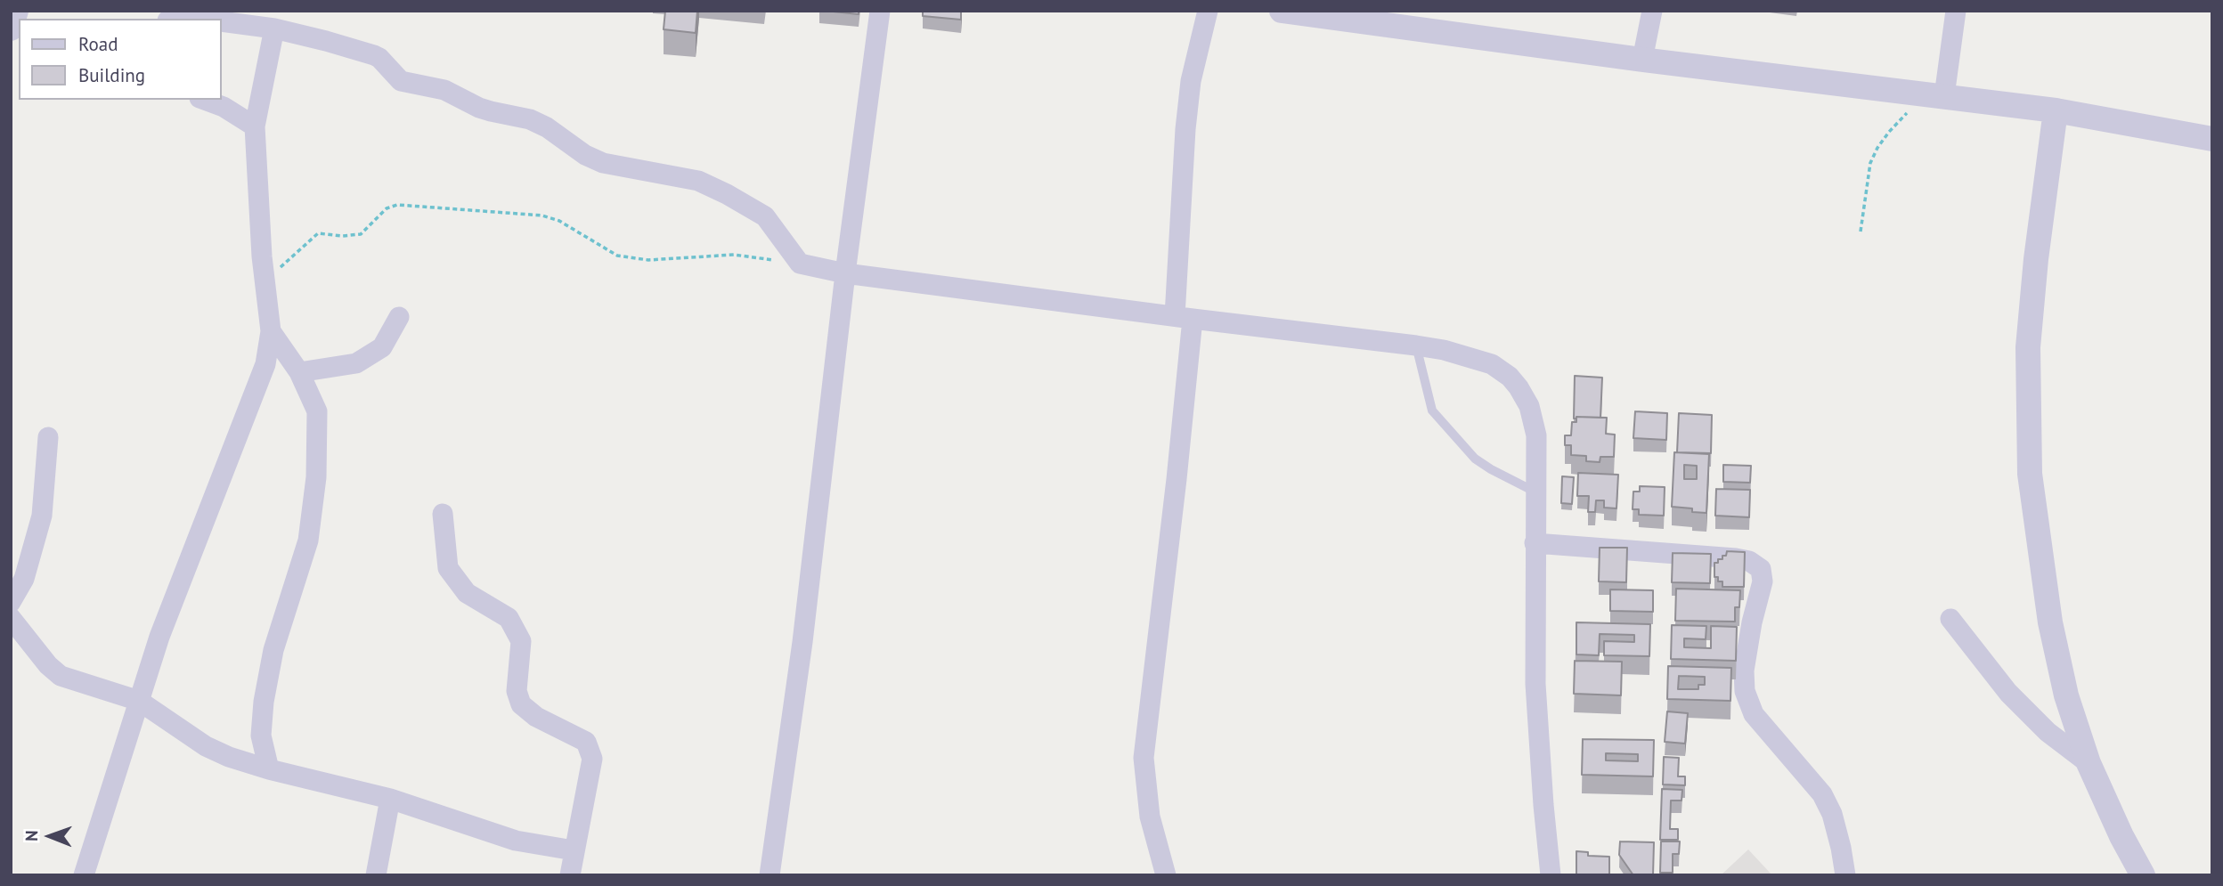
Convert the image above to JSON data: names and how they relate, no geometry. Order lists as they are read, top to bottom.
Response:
{
  "legend": ["Road", "Building"],
  "north": "left"
}
